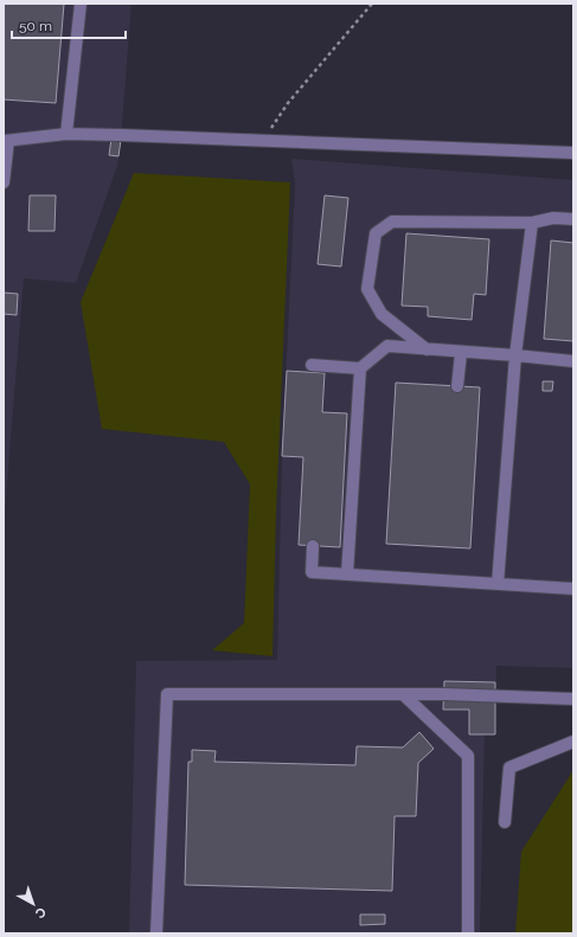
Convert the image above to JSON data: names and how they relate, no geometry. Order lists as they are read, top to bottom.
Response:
{
  "scale_bar": "50 m",
  "north": "bottom right"
}
